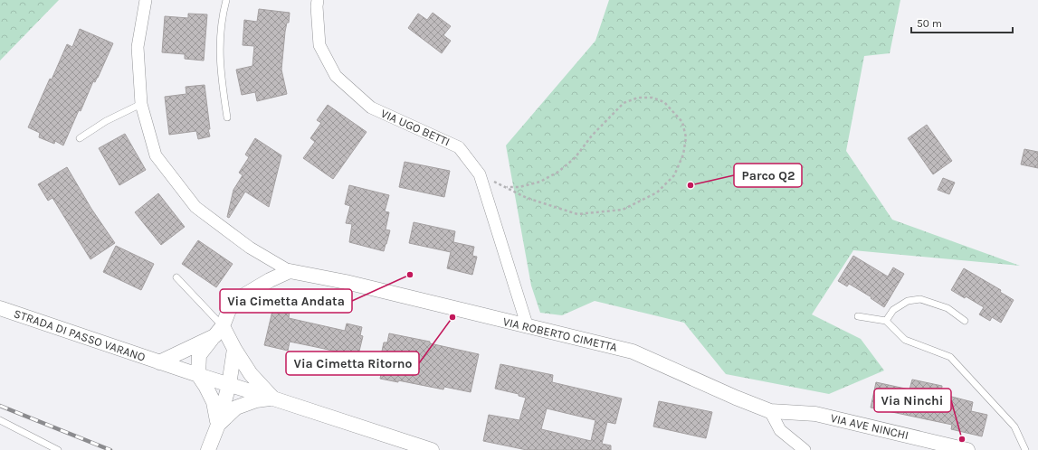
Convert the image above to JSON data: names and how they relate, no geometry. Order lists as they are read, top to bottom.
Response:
{
  "streets": {
    "street": [
      "VIA UGO BETTI",
      "VIA ROBERTO CIMETTA",
      "STRADA DI PASSO VARANO",
      "VIA AVE NINCHI"
    ]
  },
  "crossings": [
    ["VIA UGO BETTI", "VIA ROBERTO CIMETTA"],
    ["VIA ROBERTO CIMETTA", "VIA AVE NINCHI"]
  ],
  "places": [
    "Parco Q2",
    "Via Cimetta Andata",
    "Via Cimetta Ritorno",
    "Via Ninchi"
  ],
  "scale_bar": "50 m"
}
